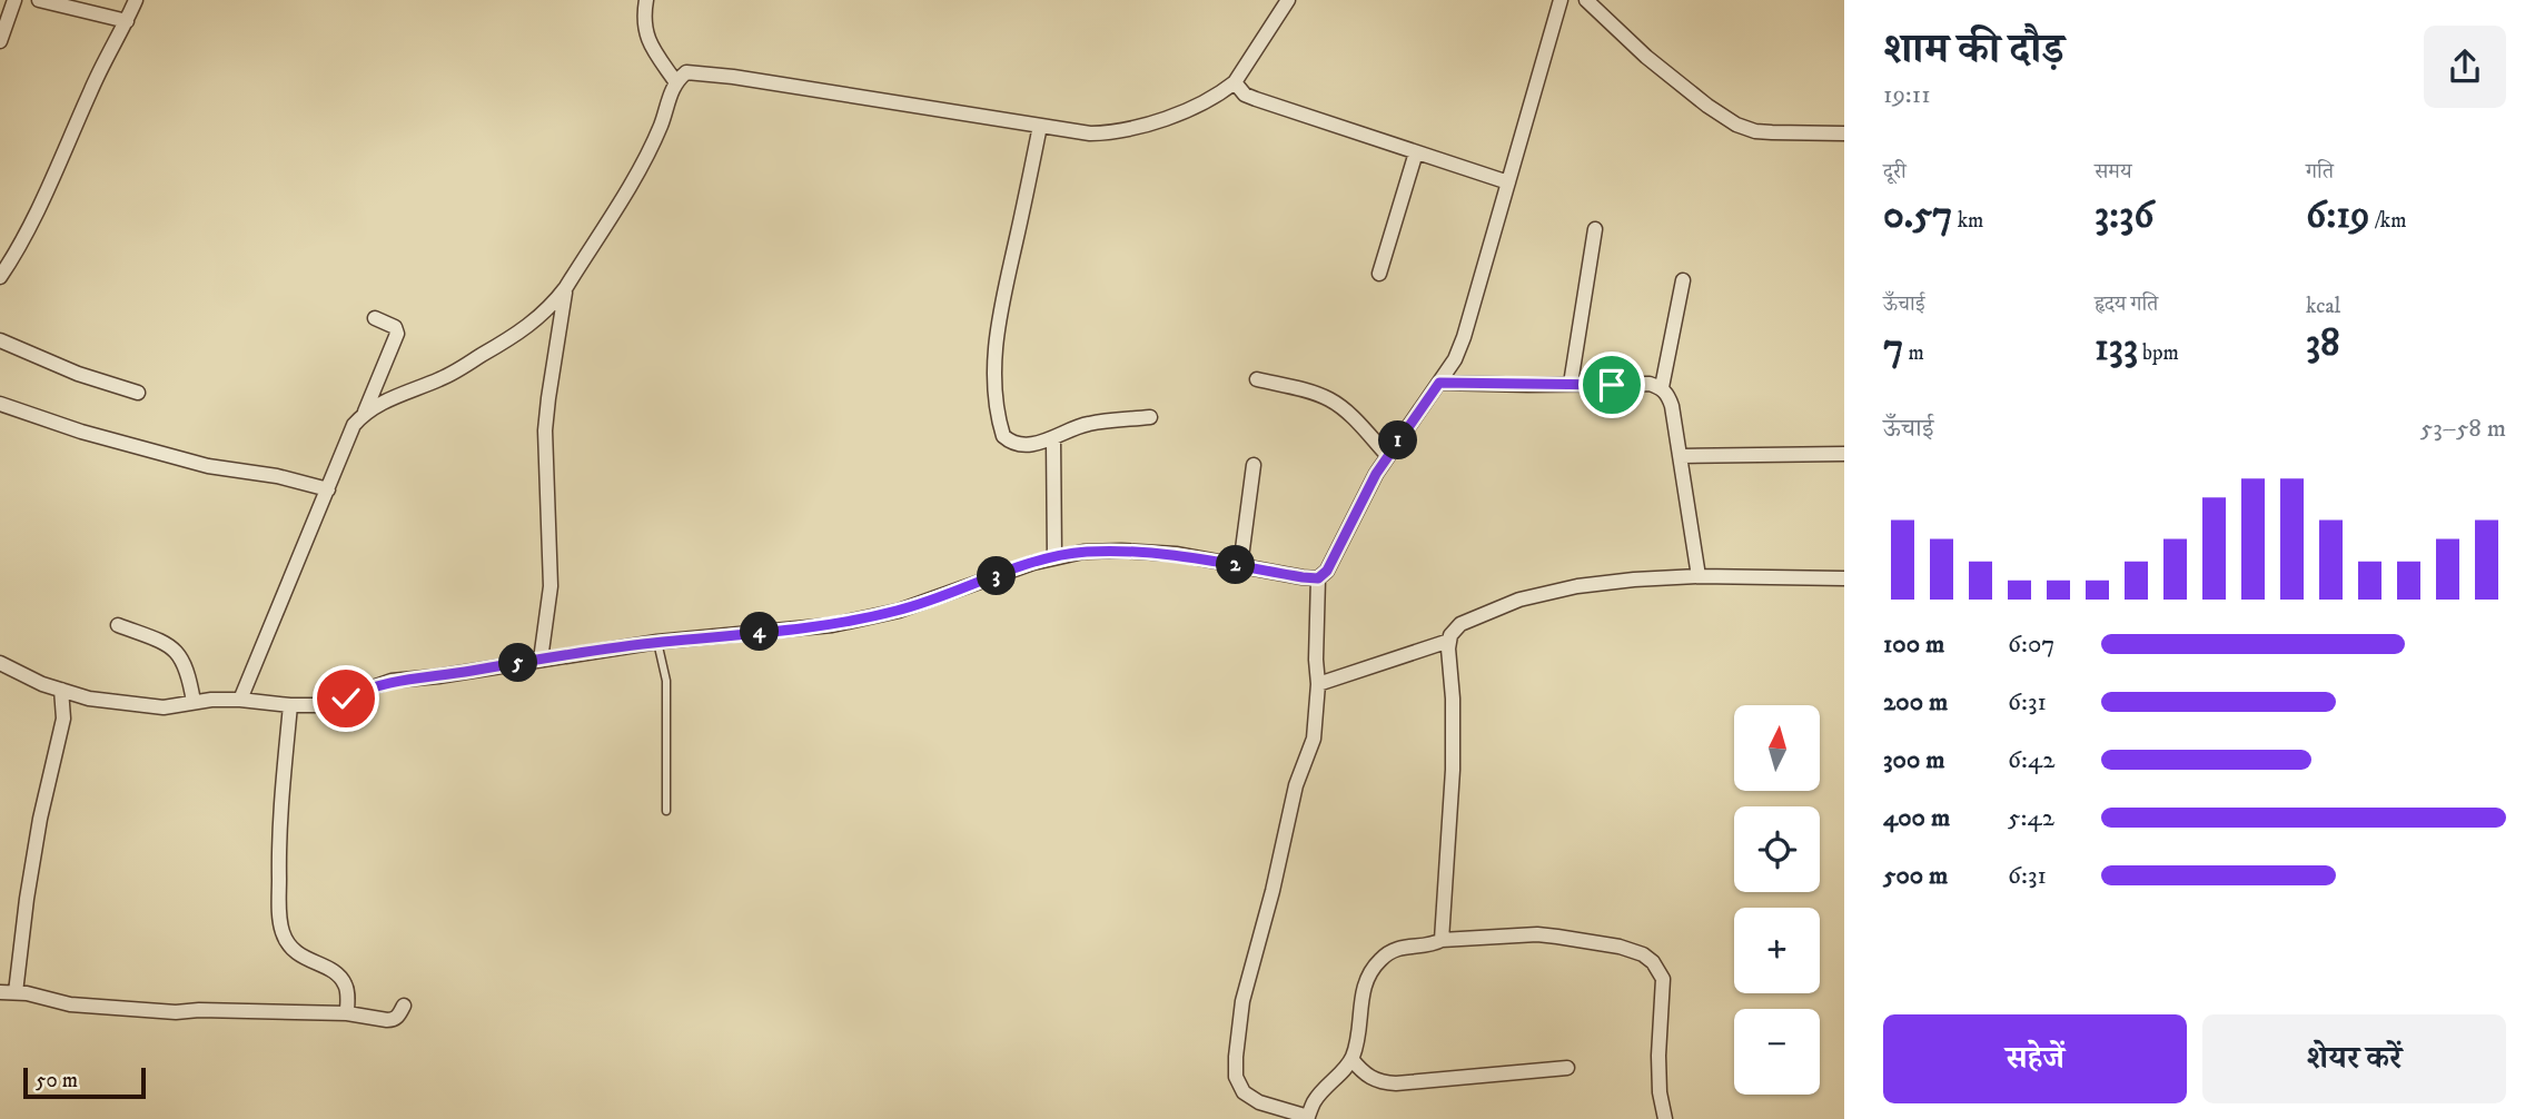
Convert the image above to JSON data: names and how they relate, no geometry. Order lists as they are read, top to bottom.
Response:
{
  "scale_bar": "50 m",
  "north": "top",
  "page": {
    "heading": ["शाम की दौड़", "19:11"],
    "stats": [
      ["दूरी", "0.57 km"],
      ["समय", "3:36"],
      ["गति", "6:19 /km"],
      ["ऊँचाई", "7 m"],
      ["हृदय गति", "133 bpm"],
      ["kcal", "38"]
    ],
    "chart": ["ऊँचाई", "53–58 m"],
    "pins": [
      "1",
      "2",
      "3",
      "4",
      "5"
    ],
    "list": [
      {
        "name": "100 m",
        "note": "6:07"
      },
      {
        "name": "200 m",
        "note": "6:31"
      },
      {
        "name": "300 m",
        "note": "6:42"
      },
      {
        "name": "400 m",
        "note": "5:42"
      },
      {
        "name": "500 m",
        "note": "6:31"
      }
    ],
    "map_buttons": ["+", "−"],
    "buttons": ["सहेजें", "शेयर करें"],
    "scale": "50 m"
  }
}
